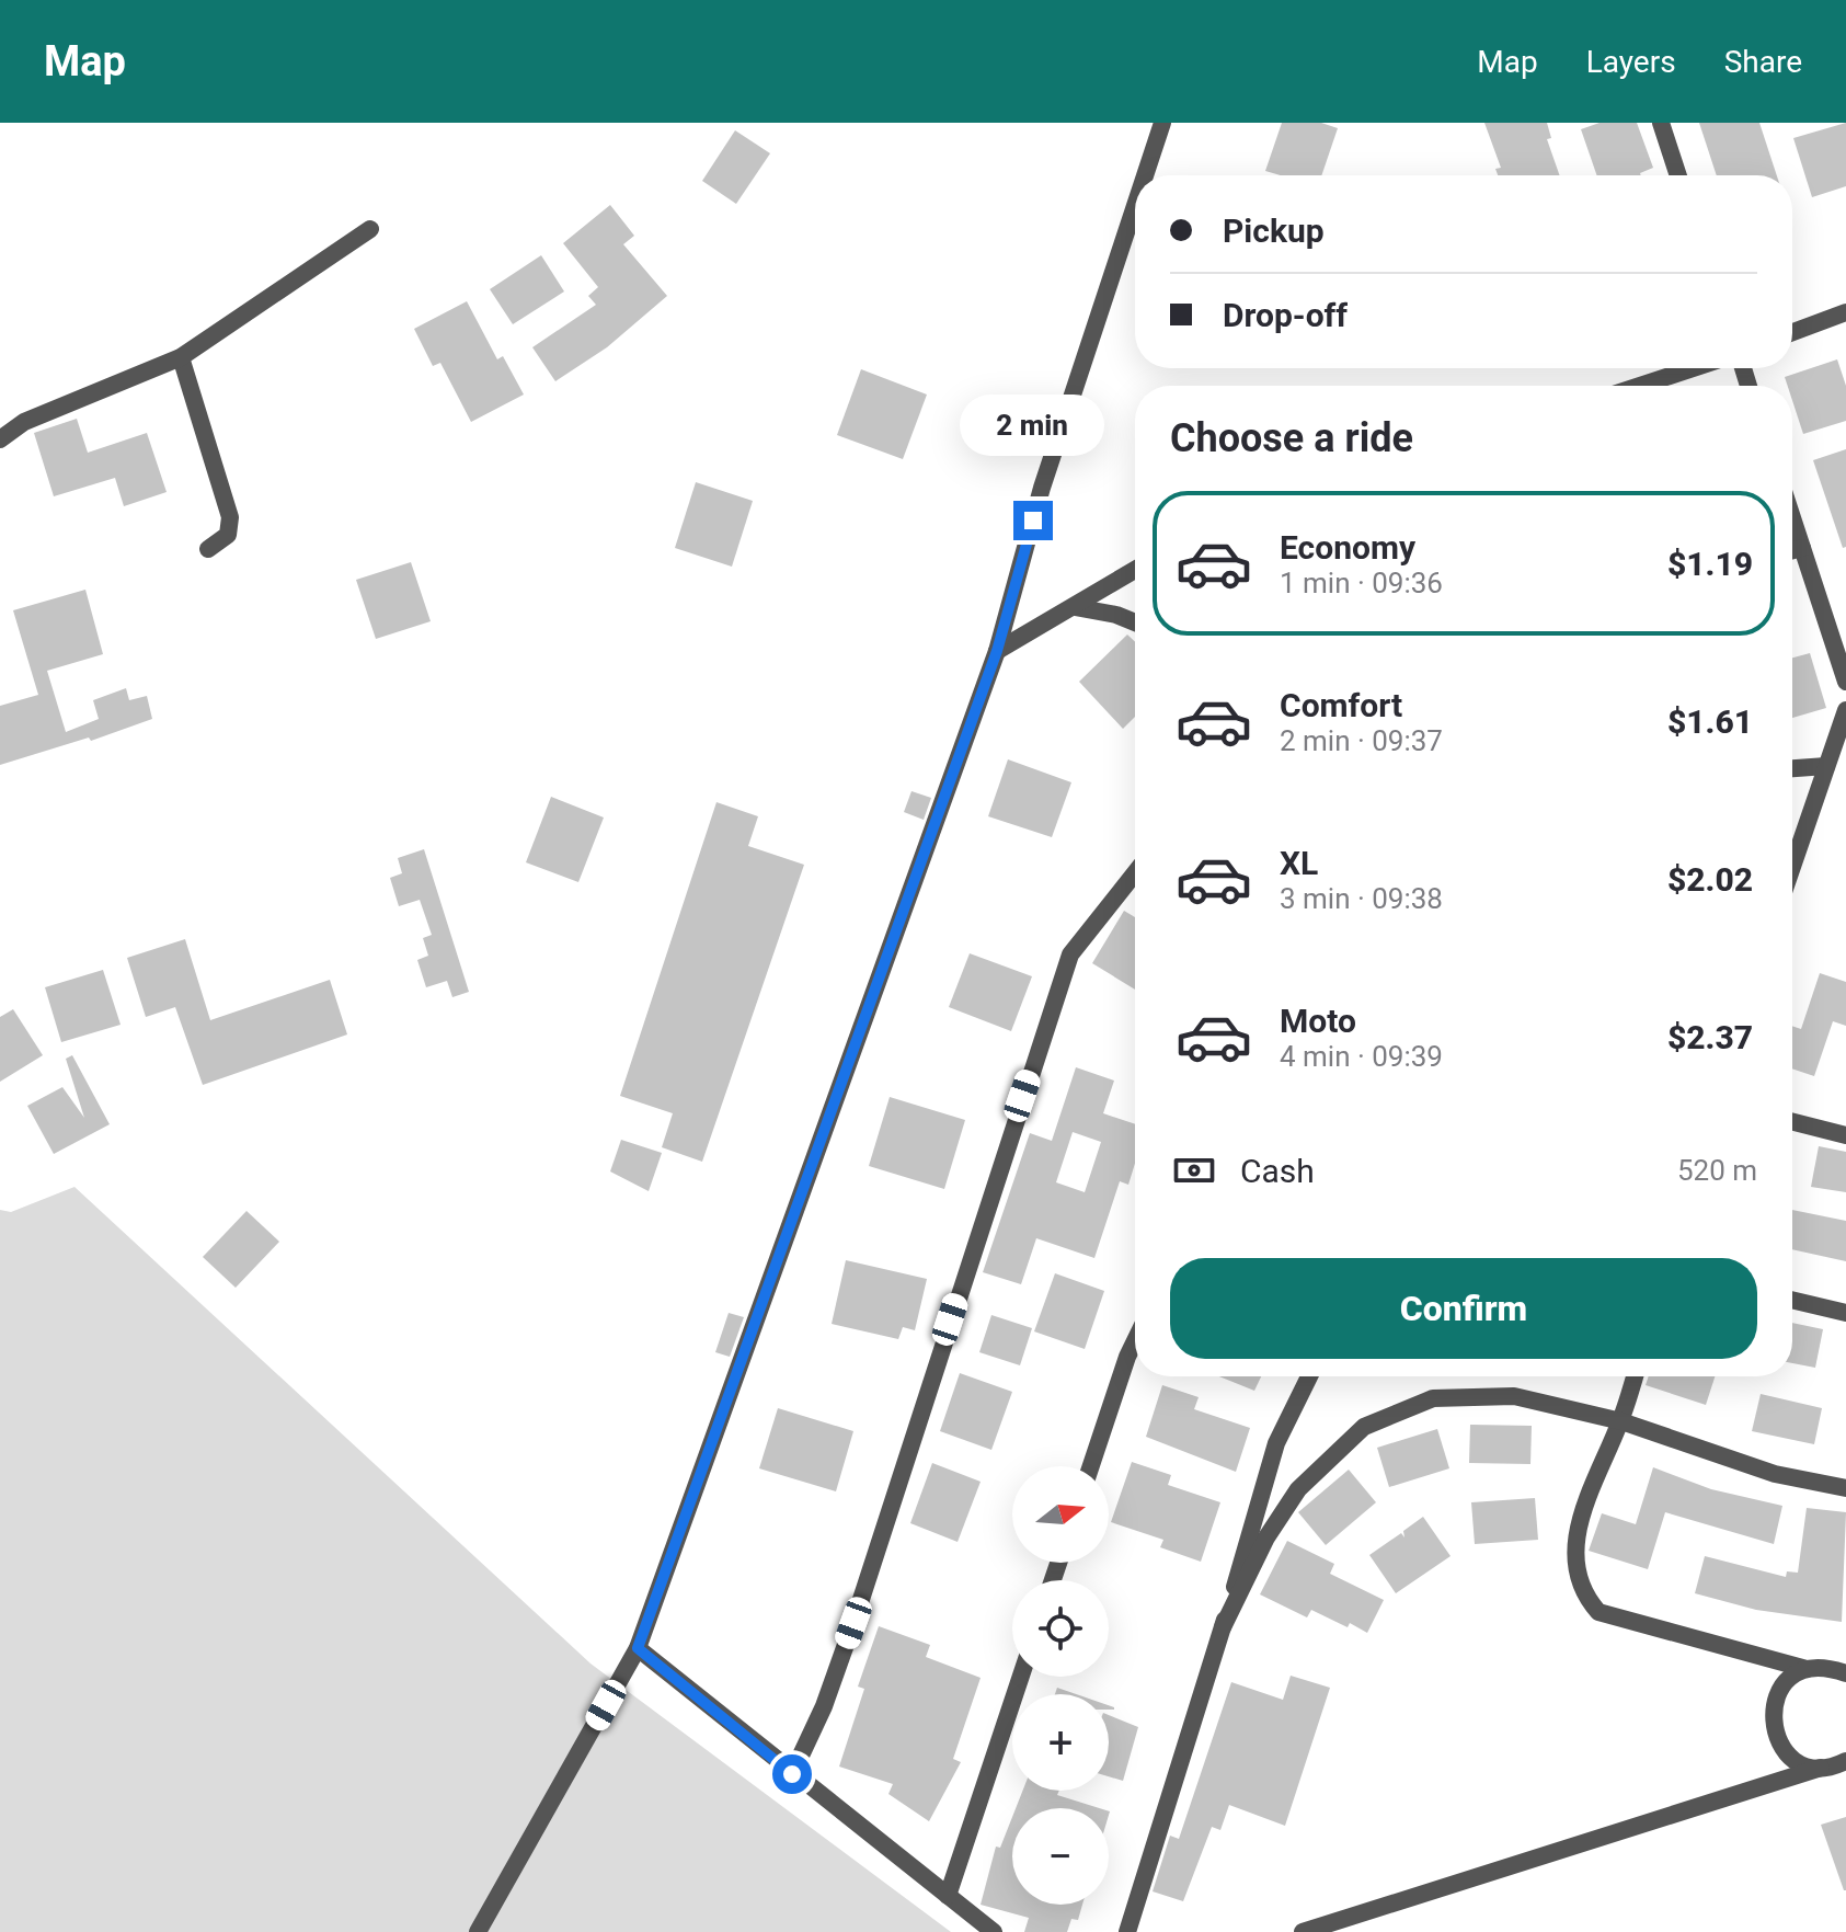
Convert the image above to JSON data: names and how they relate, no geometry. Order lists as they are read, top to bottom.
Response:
{
  "north": "right",
  "page": {
    "header": "Map",
    "nav": ["Map", "Layers", "Share"],
    "banner": ["Pickup", "Drop-off"],
    "heading": "Choose a ride",
    "bubble": "2 min",
    "list": [
      {
        "name": "Economy",
        "note": "1 min · 09:36",
        "value": "$1.19"
      },
      {
        "name": "Comfort",
        "note": "2 min · 09:37",
        "value": "$1.61"
      },
      {
        "name": "XL",
        "note": "3 min · 09:38",
        "value": "$2.02"
      },
      {
        "name": "Moto",
        "note": "4 min · 09:39",
        "value": "$2.37"
      }
    ],
    "pay": ["Cash", "520 m"],
    "buttons": "Confirm",
    "map_buttons": ["+", "−"]
  }
}
